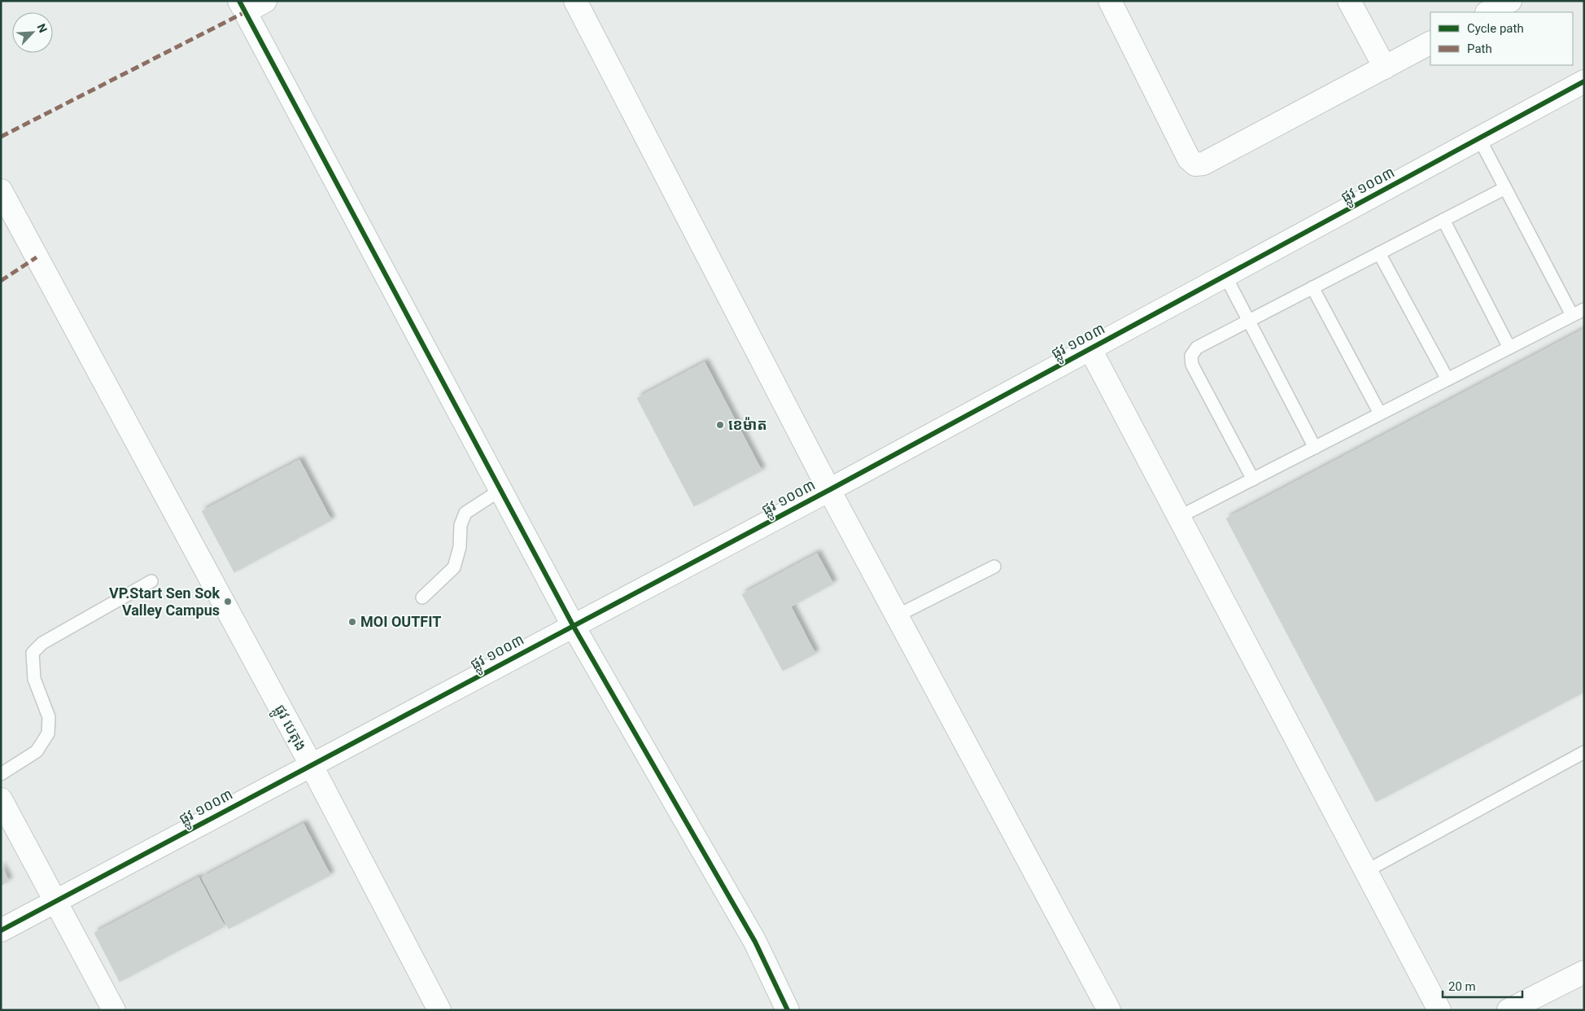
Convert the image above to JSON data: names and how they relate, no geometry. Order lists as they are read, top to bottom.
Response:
{
  "streets": {
    "street": ["ផ្លូវ ១០០៣", "ផ្លូវ បេតុង"]
  },
  "crossings": [
    ["ផ្លូវ ១០០៣", "ផ្លូវ បេតុង"]
  ],
  "places": ["ខេម៉ាត", "VP.Start Sen Sok Valley Campus", "MOI OUTFIT"],
  "legend": ["Cycle path", "Path"],
  "scale_bar": "20 m",
  "north": "top right"
}
